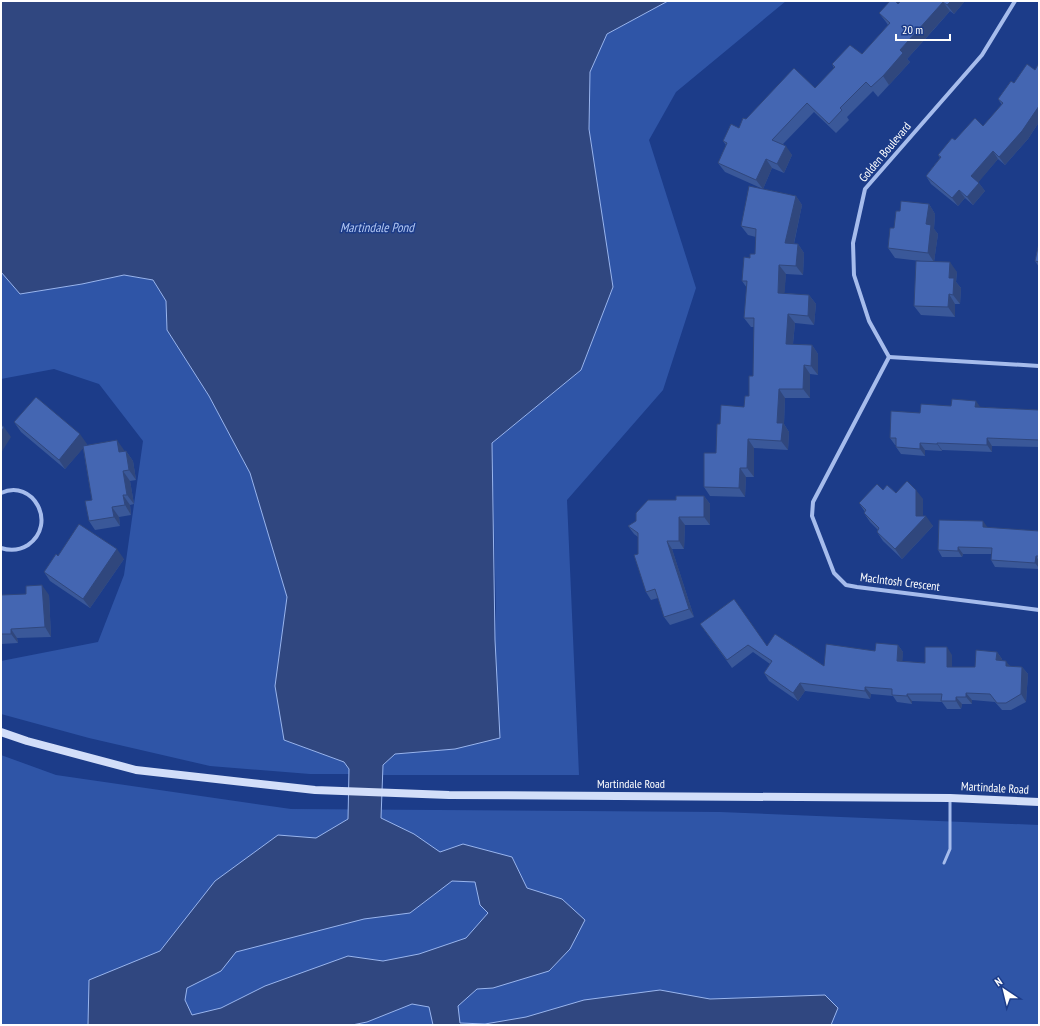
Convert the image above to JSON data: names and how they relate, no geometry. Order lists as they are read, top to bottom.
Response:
{
  "streets": {
    "main road": ["Martindale Road"],
    "street": ["Golden Boulevard", "MacIntosh Crescent"]
  },
  "crossings": [
    ["Golden Boulevard", "MacIntosh Crescent"]
  ],
  "water": ["Martindale Pond"],
  "scale_bar": "20 m",
  "north": "top left"
}
